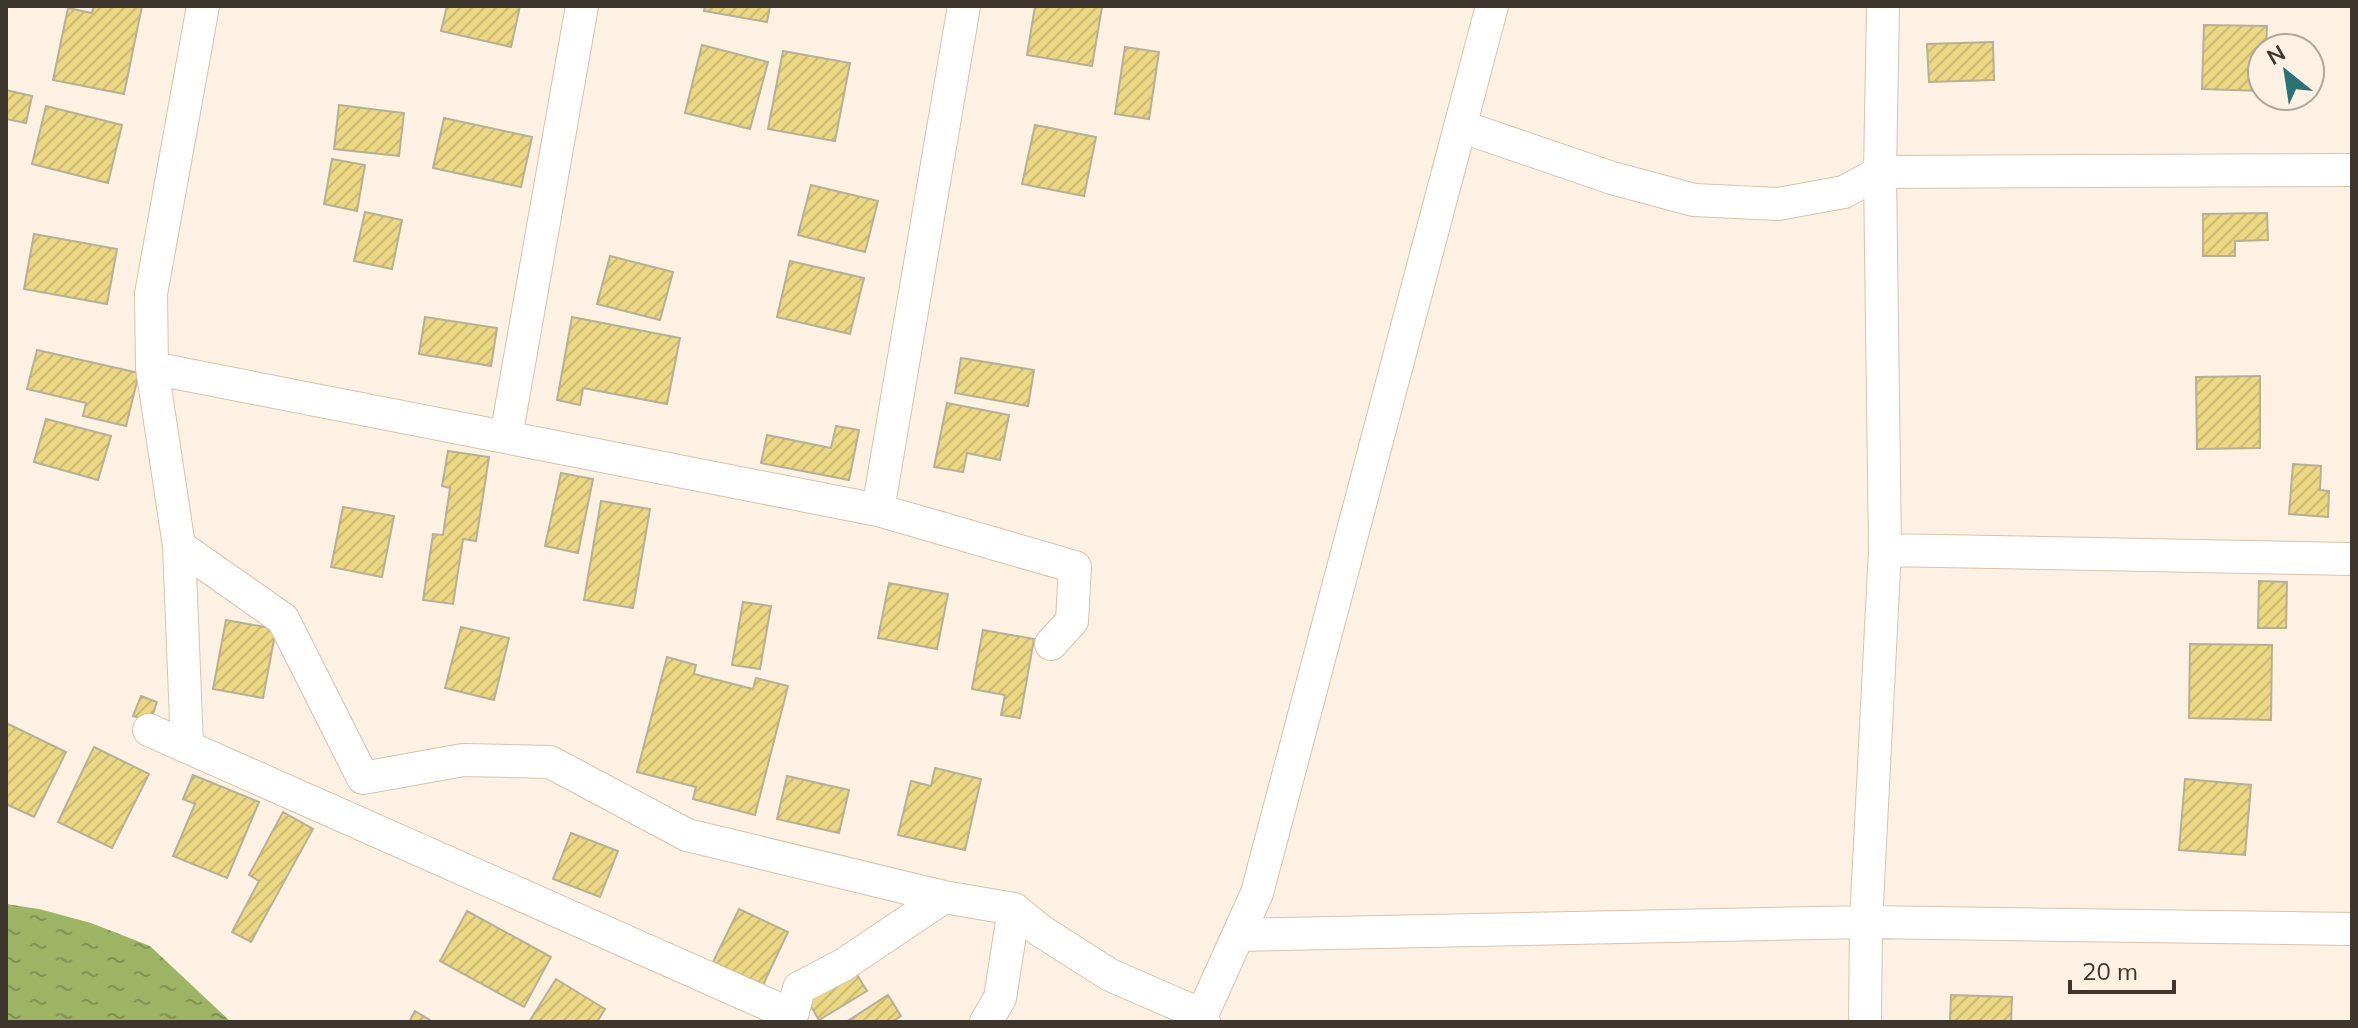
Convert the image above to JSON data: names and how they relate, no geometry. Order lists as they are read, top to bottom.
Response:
{
  "scale_bar": "20 m",
  "north": "top left"
}
